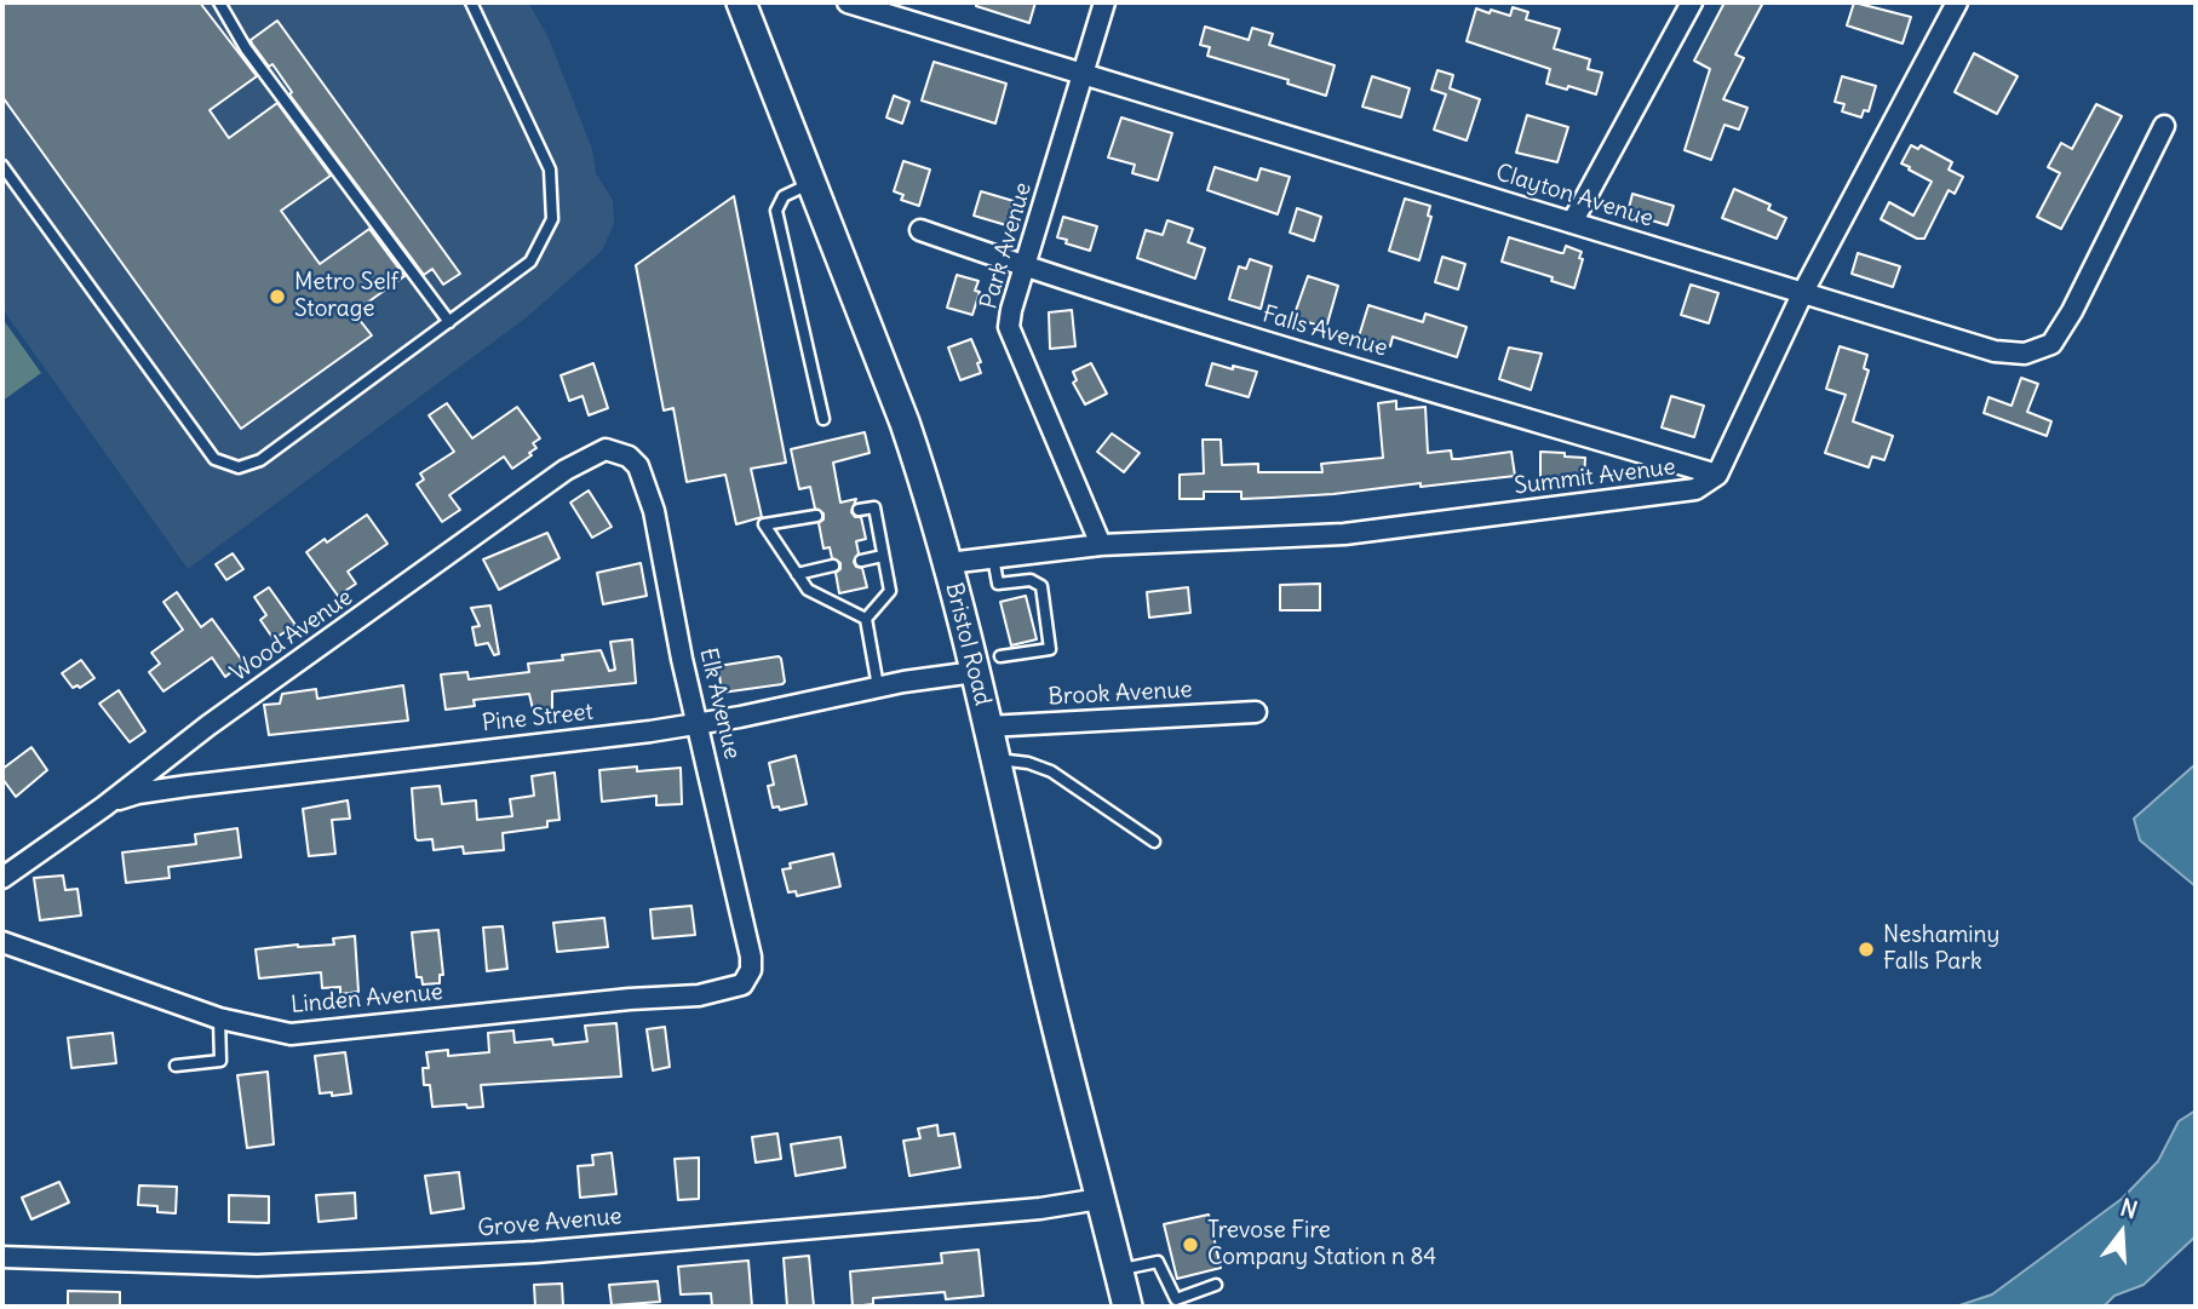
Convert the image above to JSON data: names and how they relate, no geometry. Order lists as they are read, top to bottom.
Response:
{
  "streets": {
    "main road": ["Bristol Road"],
    "street": [
      "Clayton Avenue",
      "Park Avenue",
      "Falls Avenue",
      "Summit Avenue",
      "Wood Avenue",
      "Brook Avenue",
      "Elk Avenue",
      "Pine Street",
      "Linden Avenue",
      "Grove Avenue"
    ]
  },
  "crossings": [
    ["Clayton Avenue", "Park Avenue"],
    ["Park Avenue", "Falls Avenue"],
    ["Park Avenue", "Summit Avenue"],
    ["Falls Avenue", "Summit Avenue"],
    ["Summit Avenue", "Bristol Road"],
    ["Wood Avenue", "Elk Avenue"],
    ["Wood Avenue", "Pine Street"],
    ["Bristol Road", "Brook Avenue"],
    ["Bristol Road", "Pine Street"],
    ["Bristol Road", "Grove Avenue"],
    ["Elk Avenue", "Pine Street"],
    ["Elk Avenue", "Linden Avenue"]
  ],
  "places": ["Metro Self Storage", "Neshaminy Falls Park", "Trevose Fire Company Station n 84"],
  "north": "top"
}
